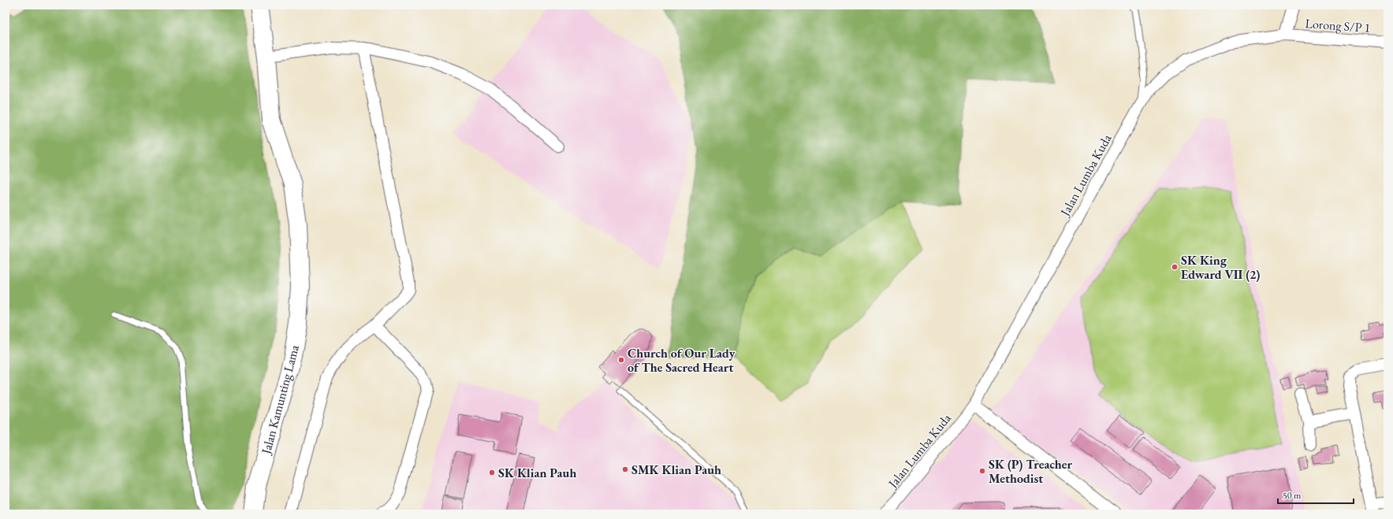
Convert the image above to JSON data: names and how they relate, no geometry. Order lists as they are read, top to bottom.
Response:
{
  "streets": {
    "main road": ["Jalan Kamunting Lama"],
    "street": ["Lorong S/P 1", "Jalan Lumba Kuda"]
  },
  "crossings": [
    ["Lorong S/P 1", "Jalan Lumba Kuda"]
  ],
  "places": [
    "SK King Edward VII (2)",
    "Church of Our Lady of The Sacred Heart",
    "SMK Klian Pauh",
    "SK (P) Treacher Methodist",
    "SK Klian Pauh"
  ],
  "scale_bar": "50 m"
}
